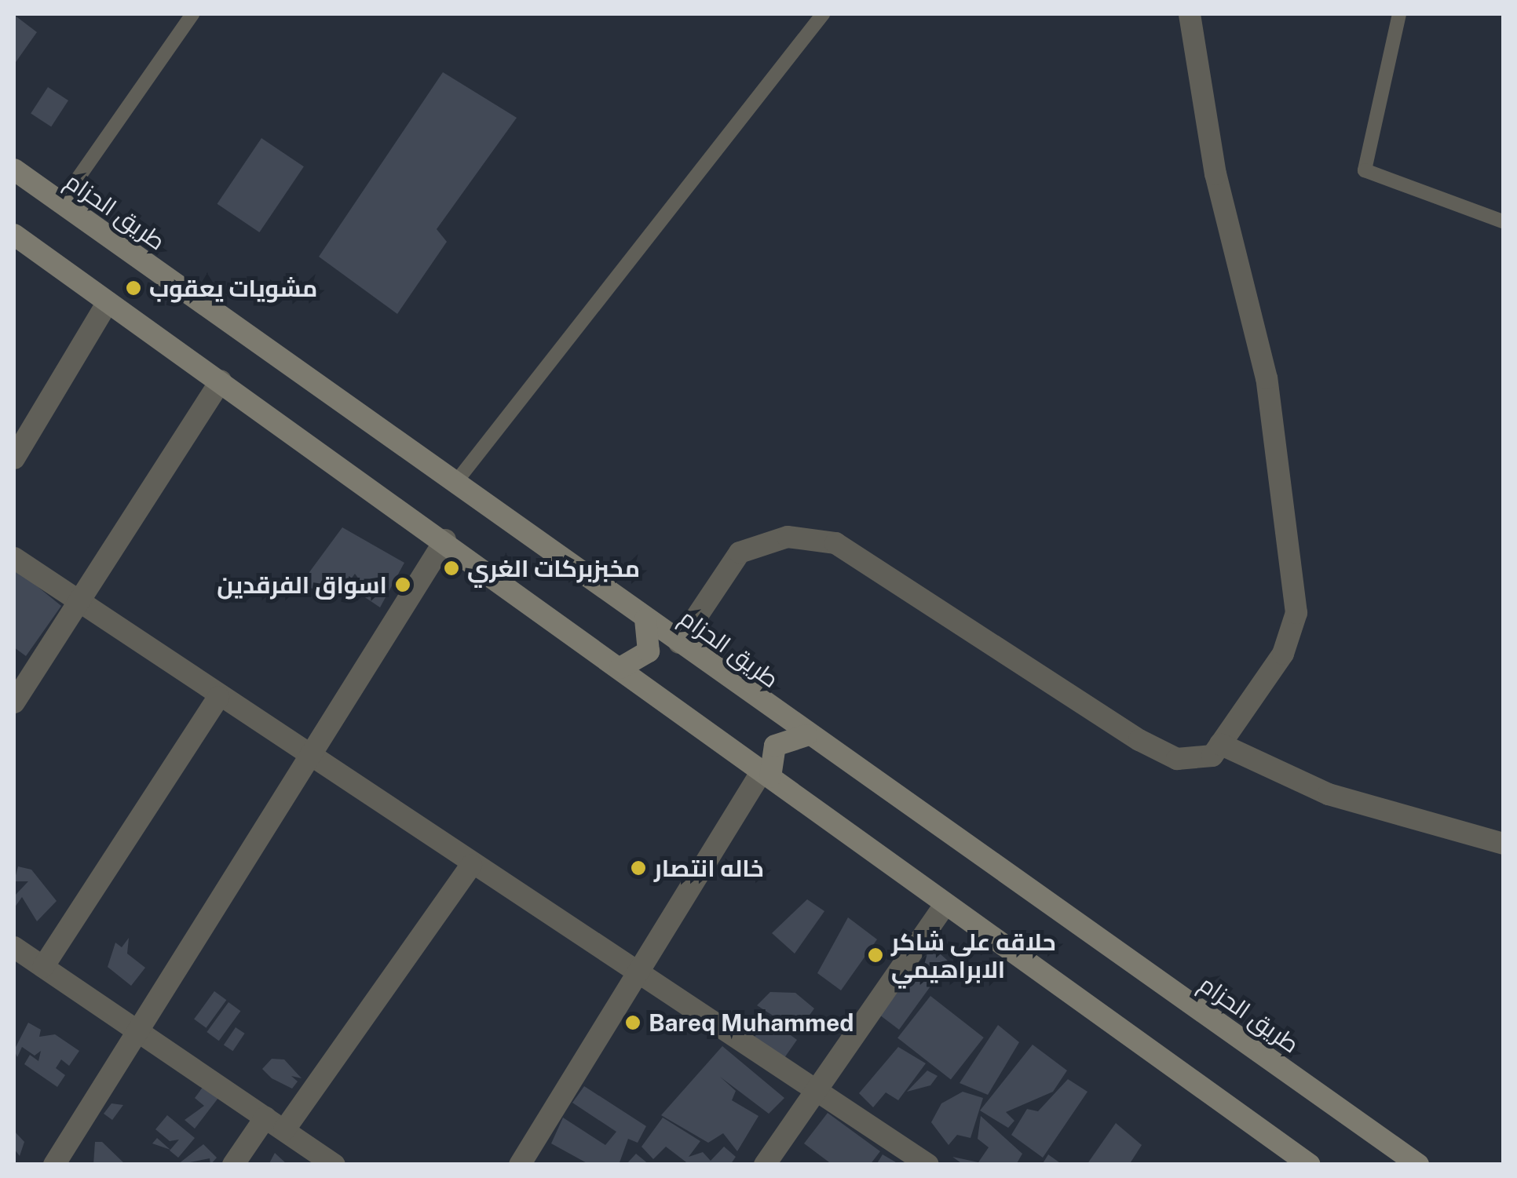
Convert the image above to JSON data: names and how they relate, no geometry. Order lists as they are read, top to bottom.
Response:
{
  "streets": {
    "main road": ["طريق الحزام"]
  },
  "places": [
    "مشويات يعقوب",
    "مخبزبركات الغري",
    "اسواق الفرقدين",
    "خاله انتصار",
    "حلاقه علي شاكر الابراهيمي",
    "Bareq Muhammed"
  ]
}
